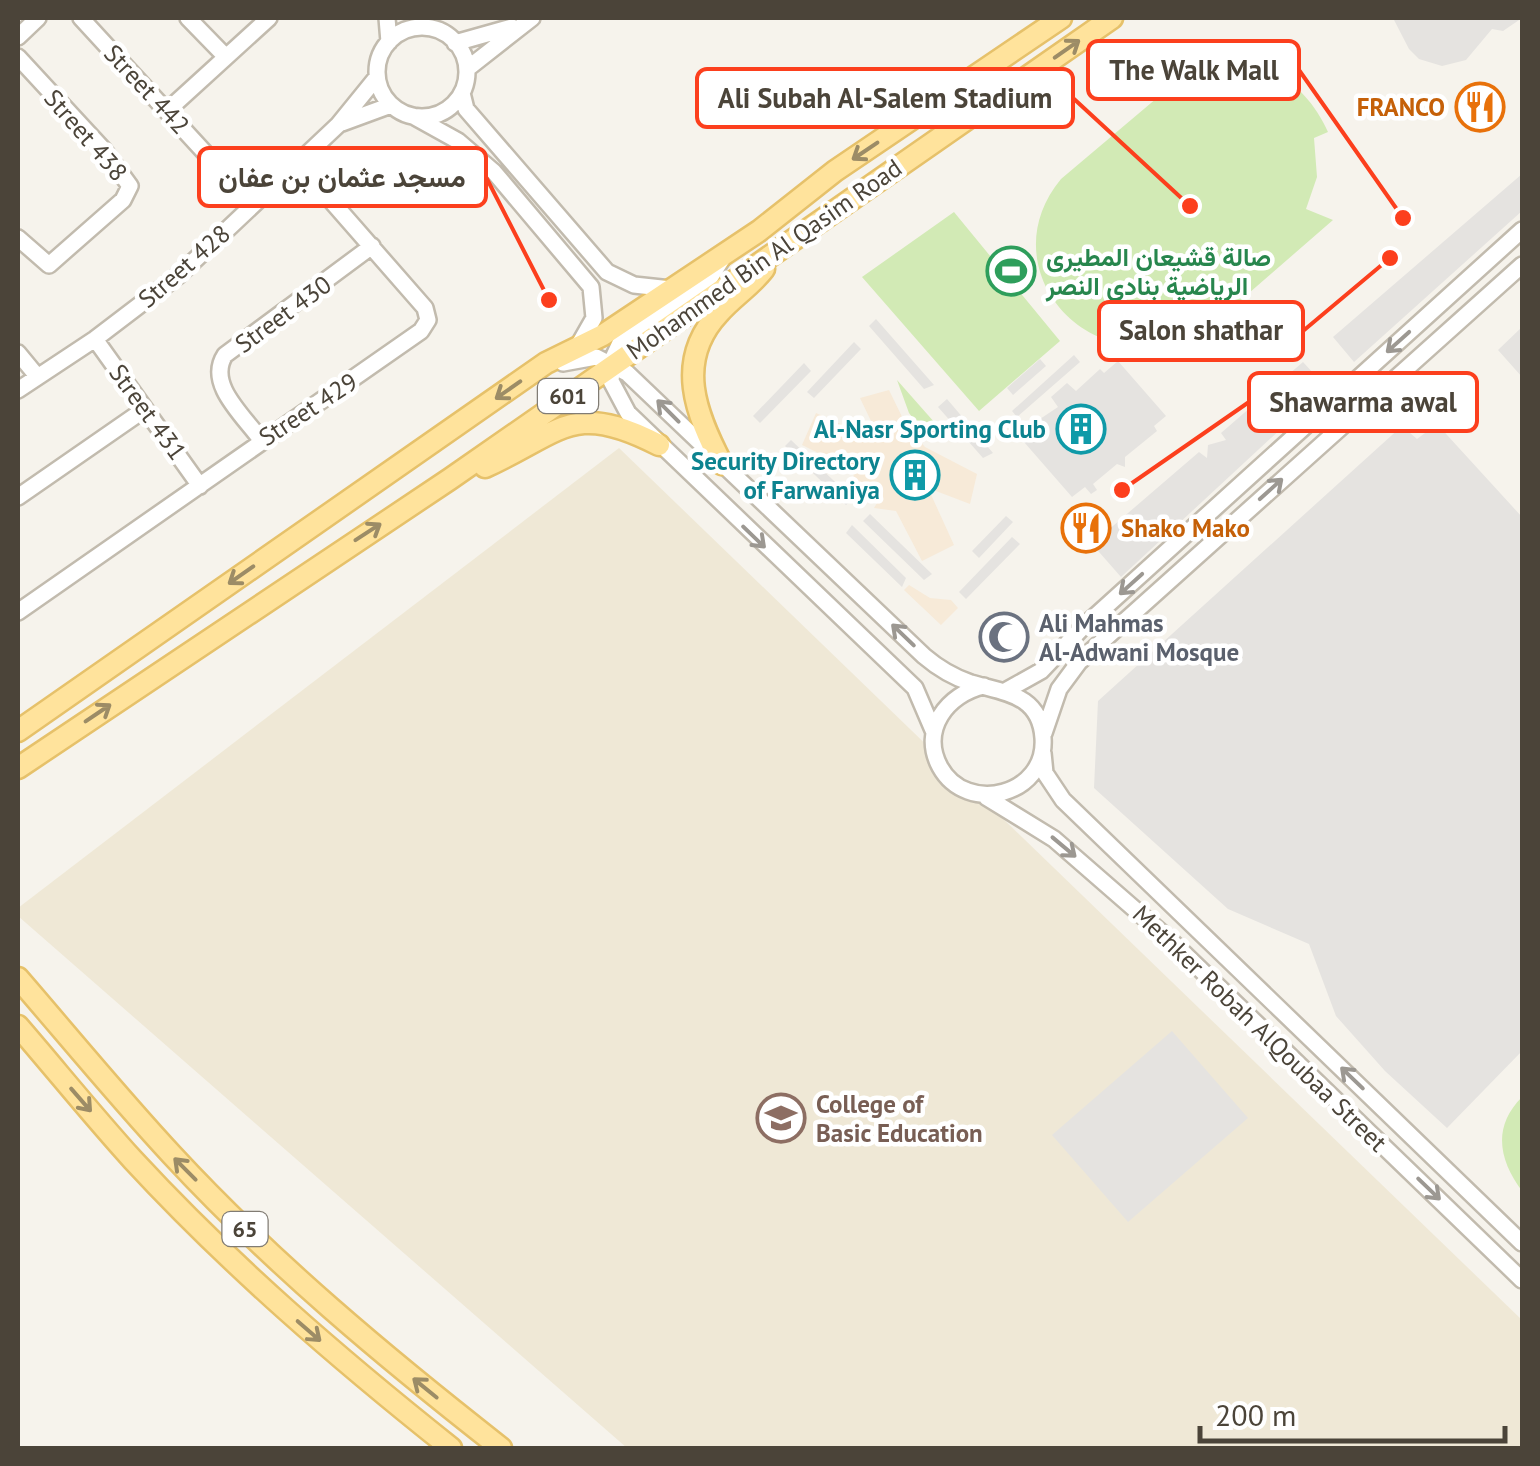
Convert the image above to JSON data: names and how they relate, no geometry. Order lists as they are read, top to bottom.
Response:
{
  "streets": {
    "main road": ["Mohammed Bin Al Qasim Road", "601", "65"],
    "street": [
      "Street 442",
      "Street 438",
      "Street 428",
      "Street 430",
      "Street 429",
      "Street 431",
      "Methker Robah AlQoubaa Street"
    ]
  },
  "crossings": [
    ["Street 442", "Street 428"],
    ["Street 428", "Street 429"],
    ["Street 428", "Street 431"],
    ["Street 430", "Street 429"],
    ["Street 429", "Street 431"]
  ],
  "places": {
    "restaurant": ["FRANCO", "Shako Mako"],
    "other": [
      "Ali Subah Al-Salem Stadium",
      "The Walk Mall",
      "Salon shathar",
      "مسجد عثمان بن عفان",
      "Shawarma awal"
    ],
    "sports": ["صالة قشيعان المطيرى الرياضية بنادى النصر"],
    "building": ["Al-Nasr Sporting Club", "Security Directory of Farwaniya"],
    "mosque": ["Ali Mahmas Al-Adwani Mosque"],
    "school or university": ["College of Basic Education"]
  },
  "scale_bar": "200 m"
}
